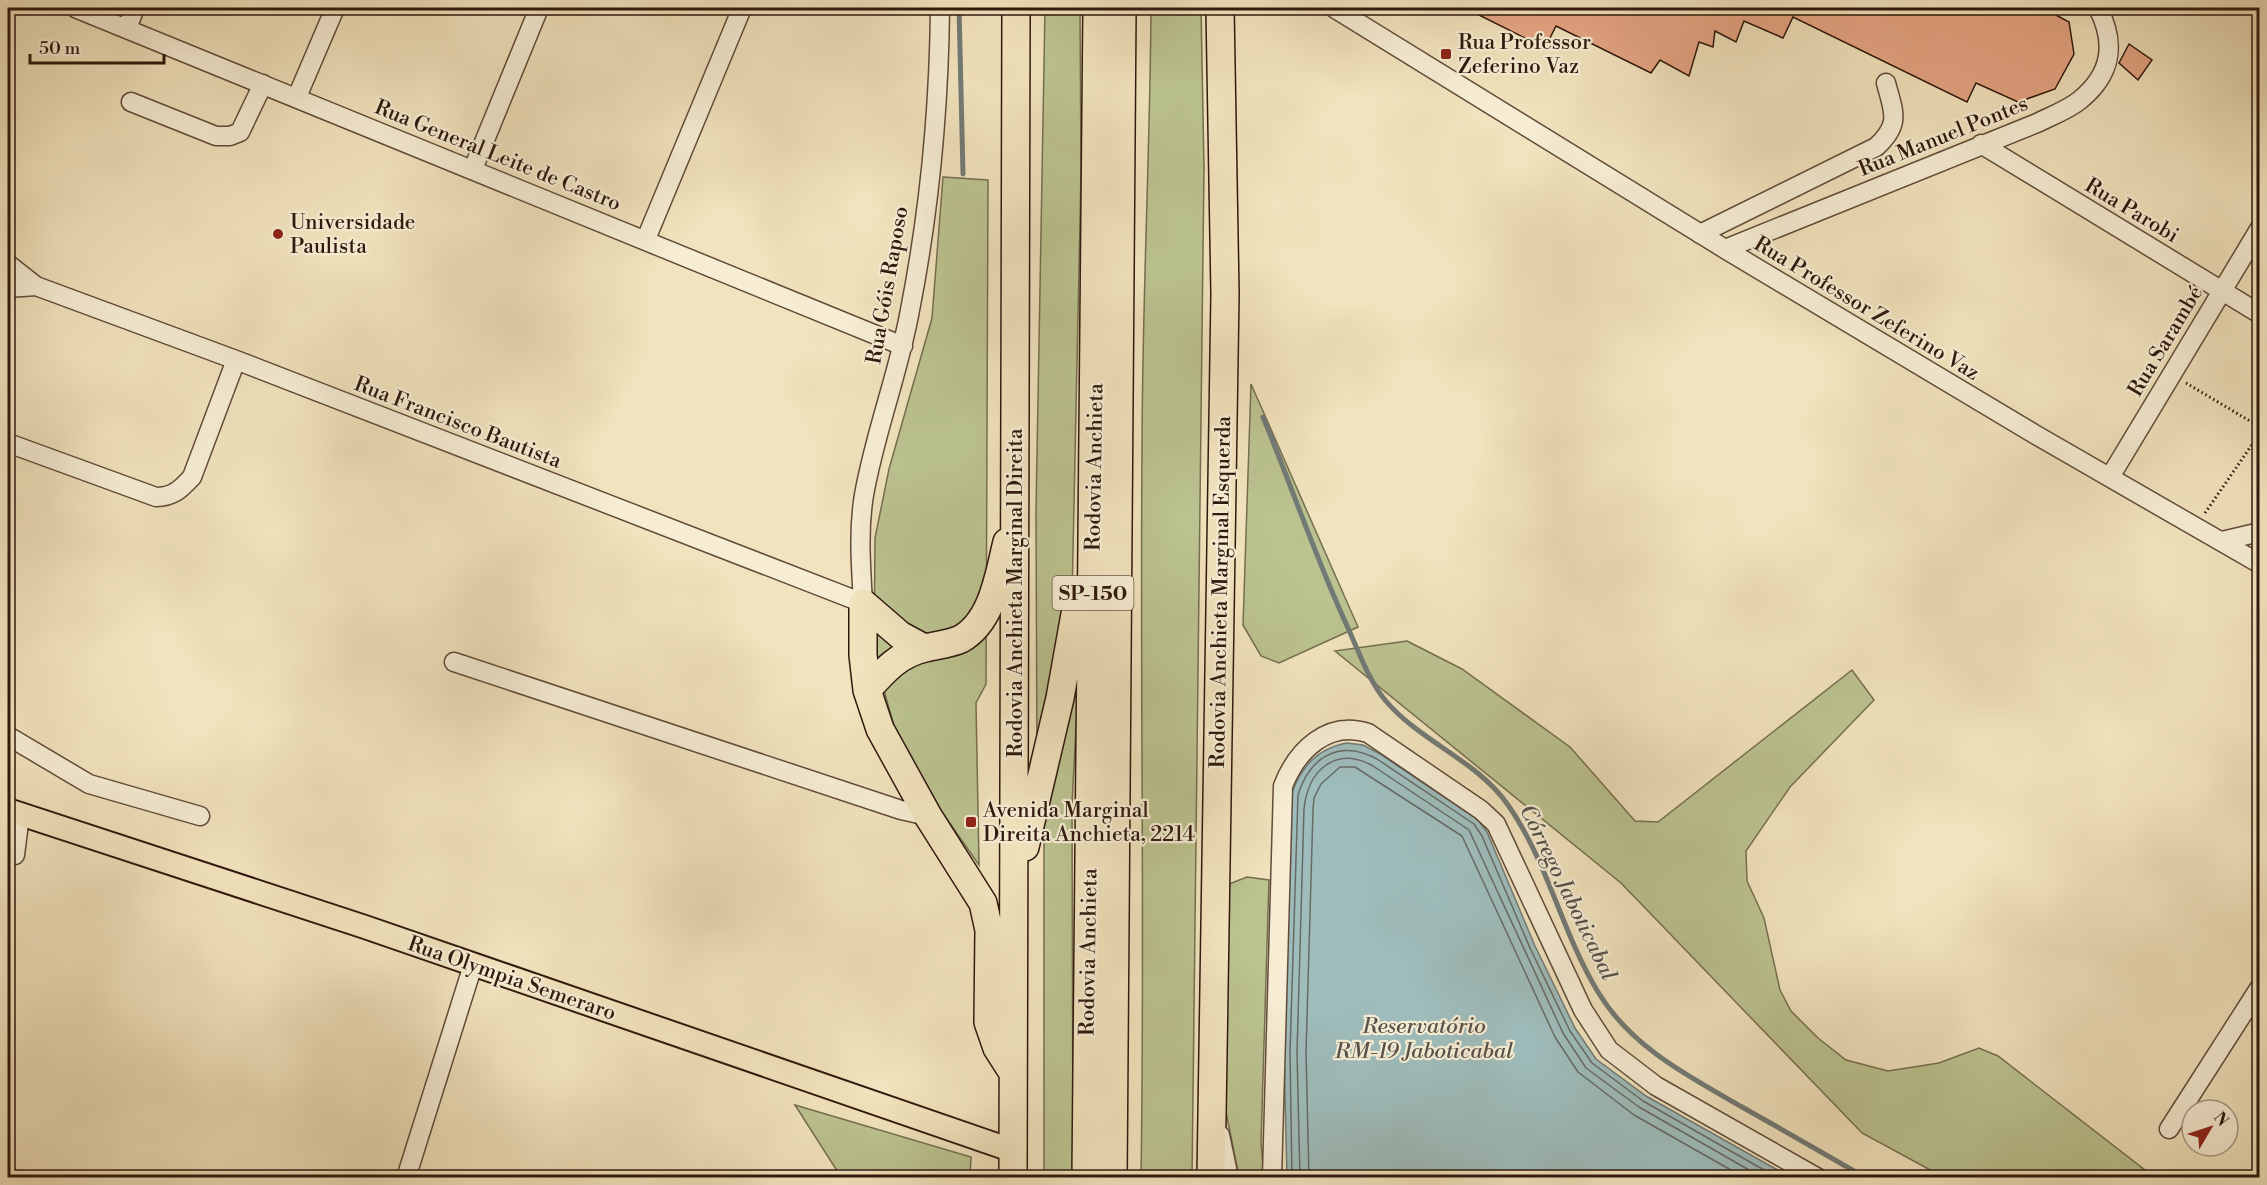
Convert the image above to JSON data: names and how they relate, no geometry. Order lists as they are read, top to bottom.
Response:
{
  "streets": {
    "highway": [
      "Rodovia Anchieta",
      "Rodovia Anchieta Marginal Esquerda",
      "Rodovia Anchieta Marginal Direita",
      "SP-150"
    ],
    "main road": ["Rua Olympia Semeraro"],
    "street": [
      "Rua Manuel Pontes",
      "Rua General Leite de Castro",
      "Rua Parobi",
      "Rua Góis Raposo",
      "Rua Professor Zeferino Vaz",
      "Rua Sarambé",
      "Rua Francisco Bautista"
    ]
  },
  "crossings": [
    ["Rua Manuel Pontes", "Rua Parobi"],
    ["Rua Manuel Pontes", "Rua Professor Zeferino Vaz"],
    ["Rua General Leite de Castro", "Rua Góis Raposo"],
    ["Rua Parobi", "Rua Sarambé"],
    ["Rua Góis Raposo", "Rua Francisco Bautista"],
    ["Rua Professor Zeferino Vaz", "Rua Sarambé"],
    ["Rodovia Anchieta Marginal Direita", "Rua Olympia Semeraro"]
  ],
  "water": ["Córrego Jaboticabal", "Reservatório RM-19 Jaboticabal"],
  "places": {
    "transit": ["Rua Professor Zeferino Vaz", "Avenida Marginal Direita Anchieta, 2214"],
    "other": ["Universidade Paulista"]
  },
  "scale_bar": "50 m",
  "north": "top right"
}
